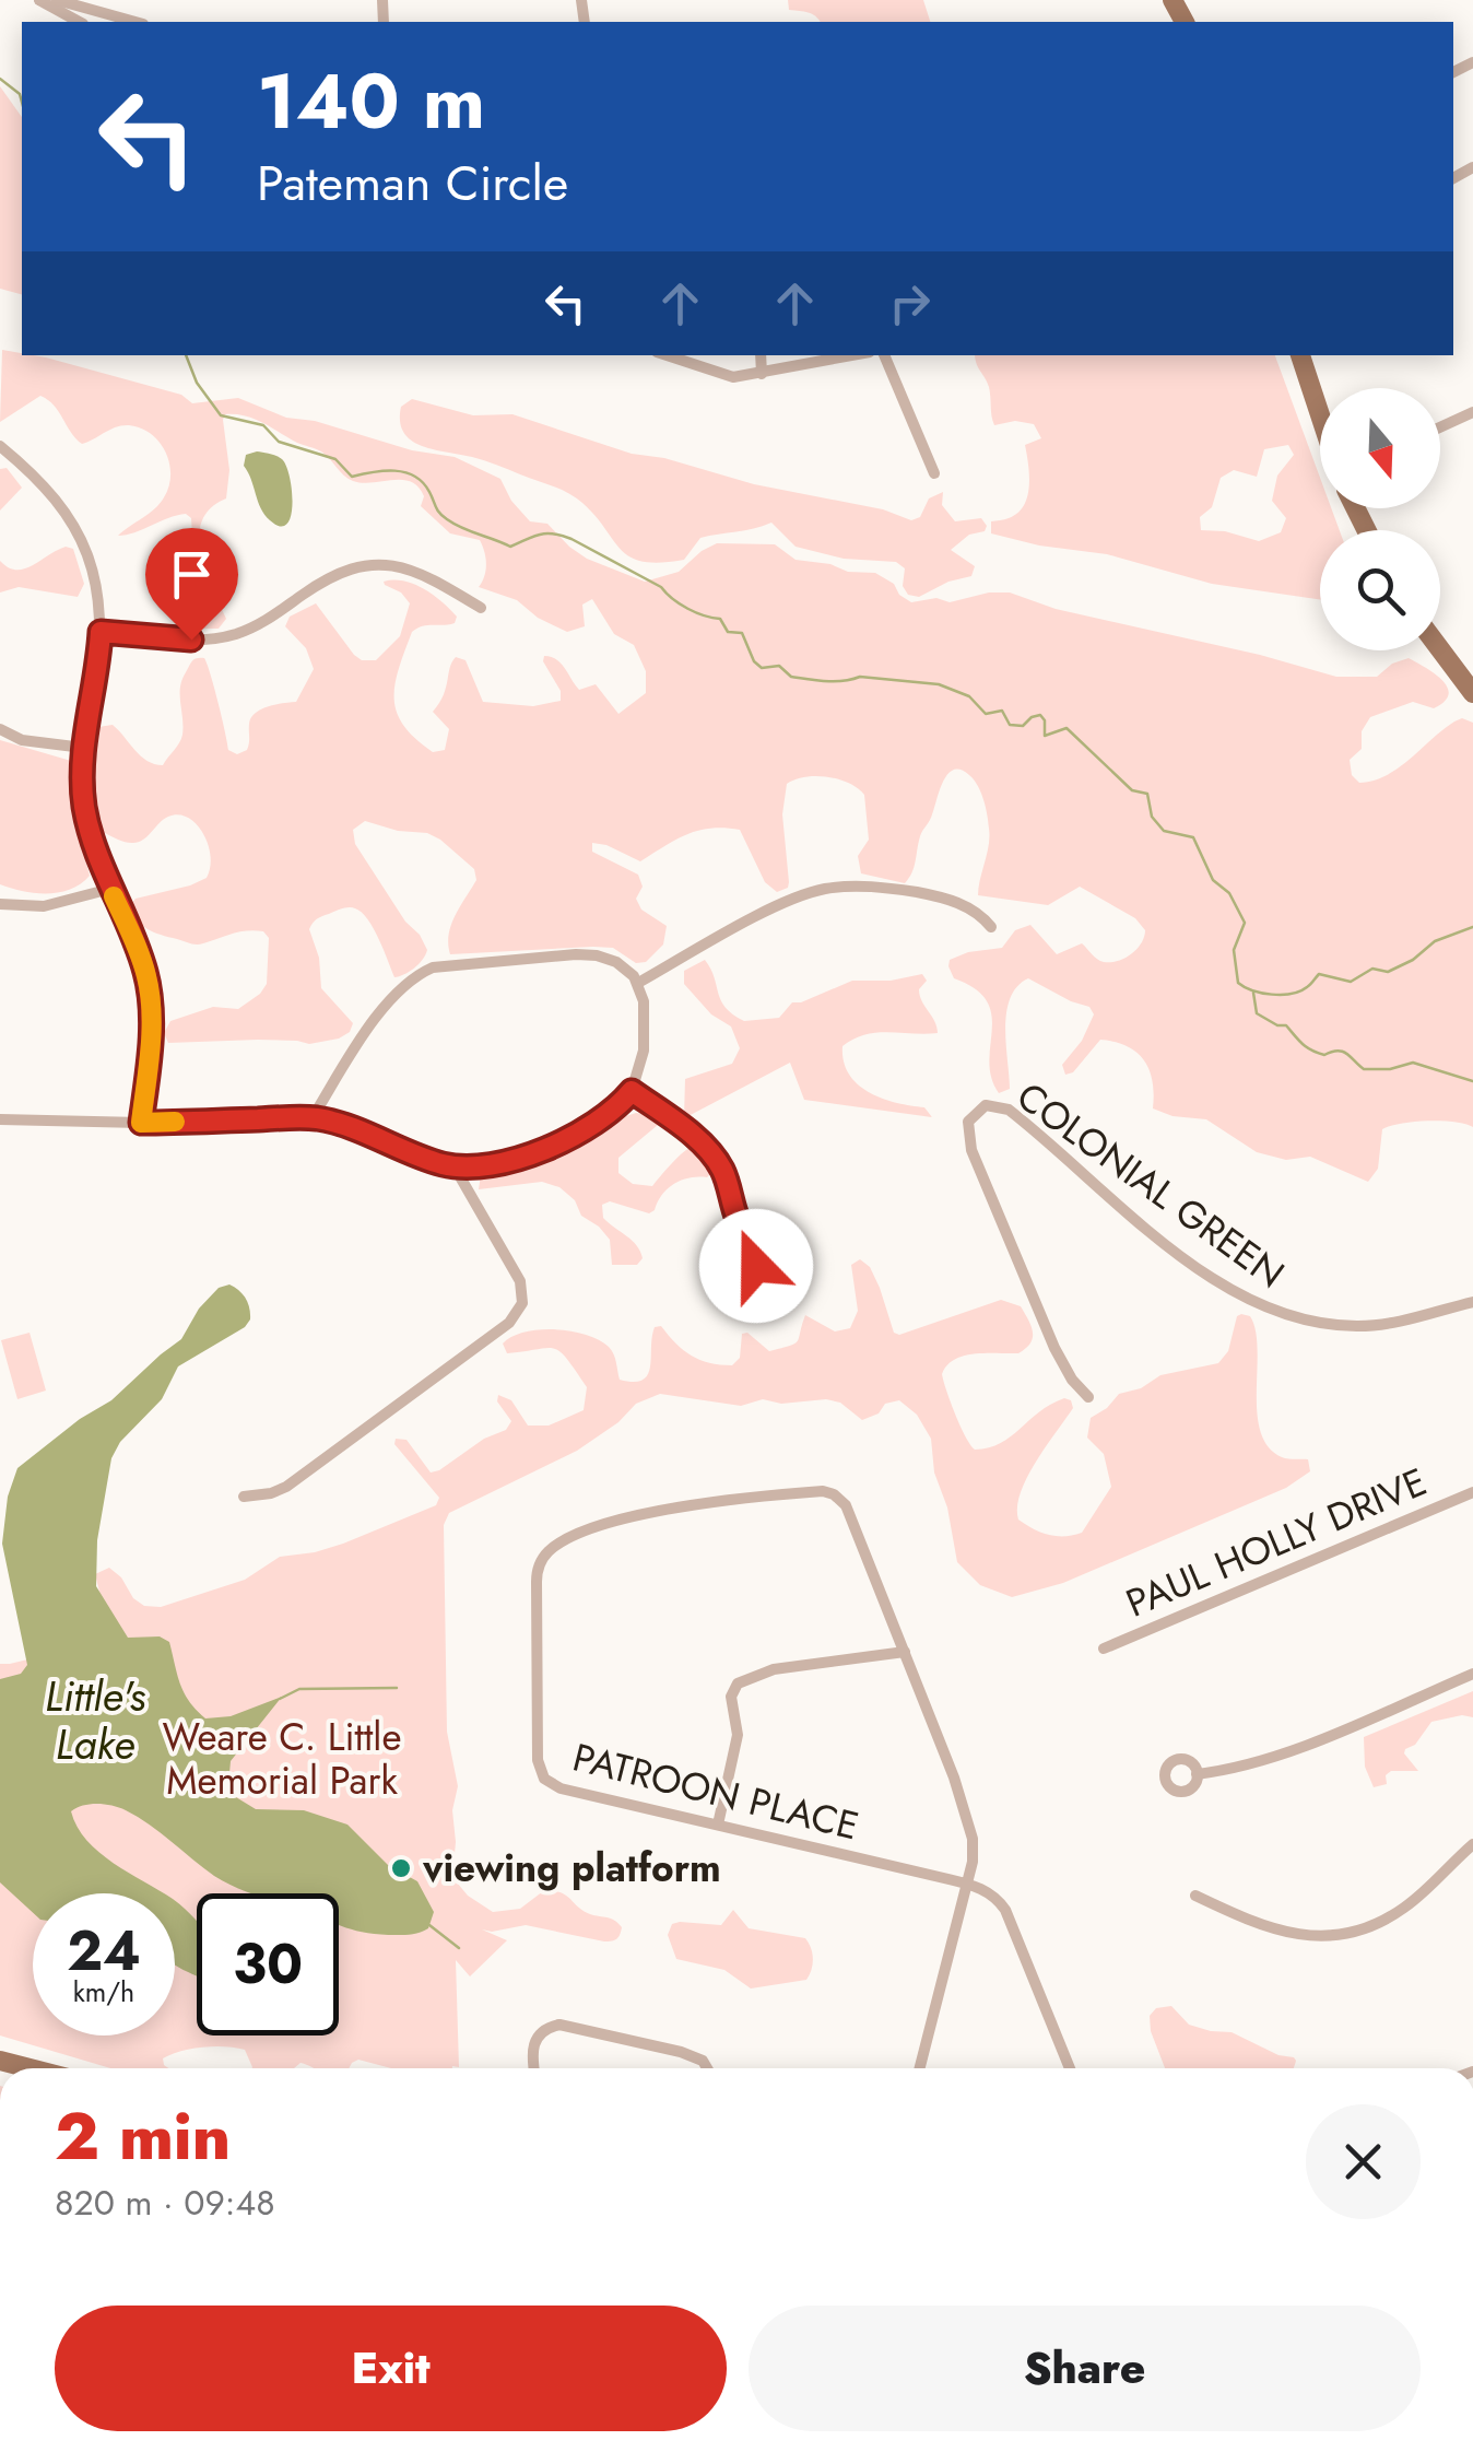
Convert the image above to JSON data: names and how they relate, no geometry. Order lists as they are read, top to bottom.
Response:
{
  "streets": {
    "street": ["COLONIAL GREEN", "PAUL HOLLY DRIVE", "PATROON PLACE"]
  },
  "water": ["Little's Lake"],
  "parks": ["Weare C. Little Memorial Park"],
  "places": ["viewing platform"],
  "north": "bottom",
  "page": {
    "turn": ["140 m", "Pateman Circle"],
    "speed": "24 km/h",
    "limit": "30",
    "heading": ["2 min", "820 m · 09:48"],
    "buttons": ["Exit", "Share"]
  }
}
